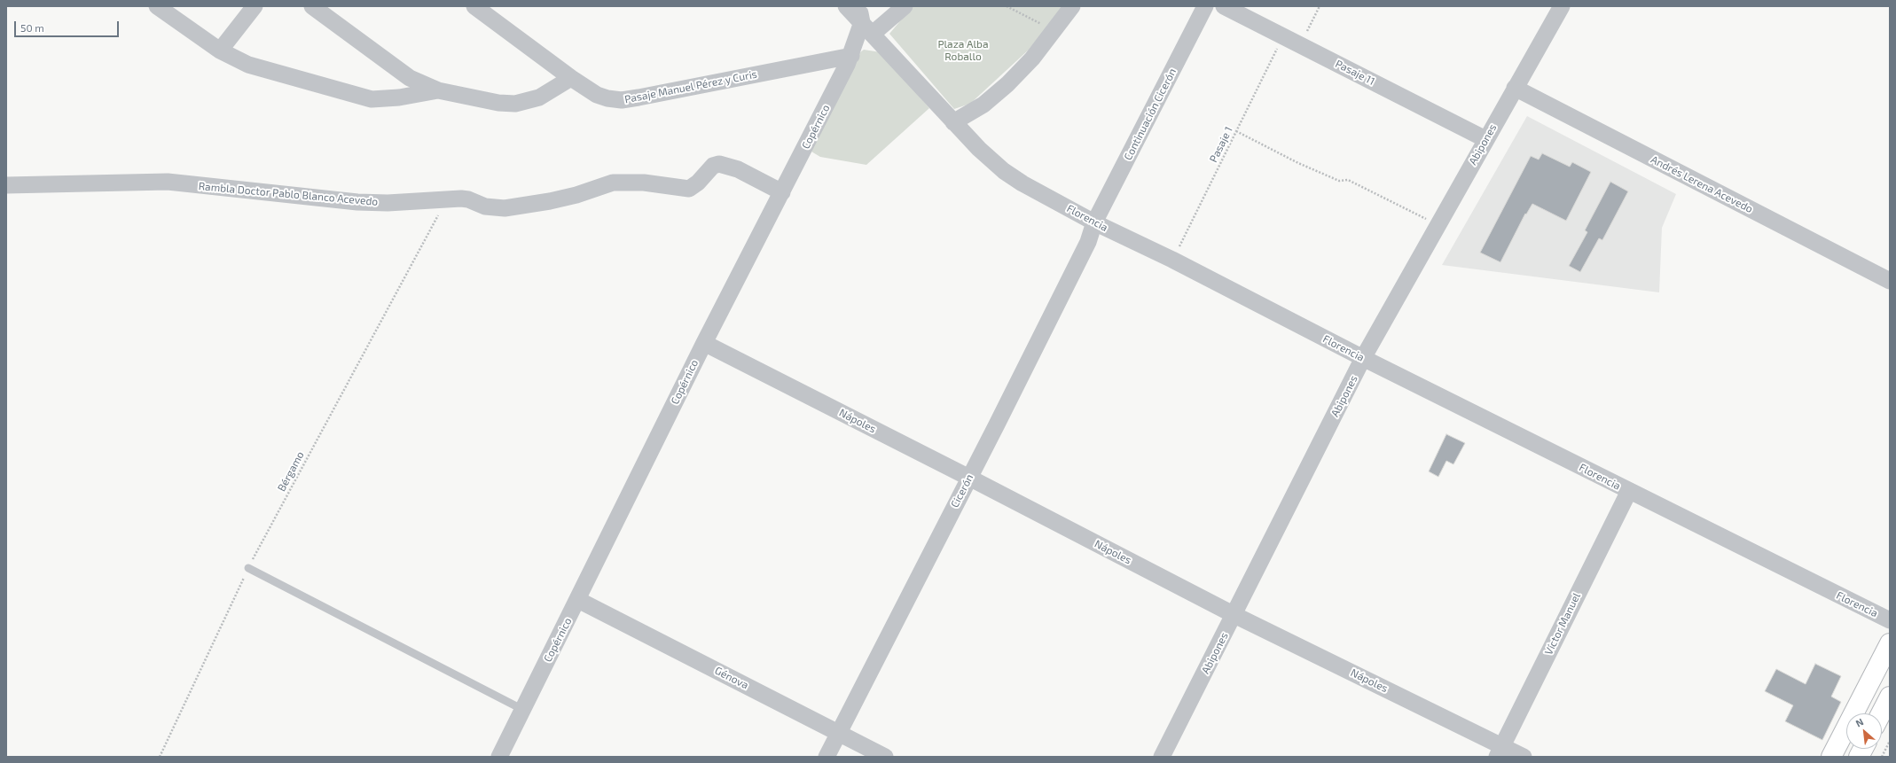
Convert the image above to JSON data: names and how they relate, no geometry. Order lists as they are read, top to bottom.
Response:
{
  "streets": {
    "street": [
      "Pasaje 11",
      "Pasaje Manuel Pérez y Curis",
      "Continuación Cicerón",
      "Copérnico",
      "Abipones",
      "Andrés Lerena Acevedo",
      "Rambla Doctor Pablo Blanco Acevedo",
      "Florencia",
      "Nápoles",
      "Cicerón",
      "Víctor Manuel",
      "Génova"
    ],
    "path": ["Pasaje 1", "Bérgamo"]
  },
  "crossings": [
    ["Pasaje 11", "Pasaje 1"],
    ["Pasaje 11", "Abipones"],
    ["Pasaje Manuel Pérez y Curis", "Copérnico"],
    ["Continuación Cicerón", "Florencia"],
    ["Continuación Cicerón", "Cicerón"],
    ["Copérnico", "Rambla Doctor Pablo Blanco Acevedo"],
    ["Copérnico", "Florencia"],
    ["Copérnico", "Nápoles"],
    ["Copérnico", "Génova"],
    ["Pasaje 1", "Florencia"],
    ["Abipones", "Andrés Lerena Acevedo"],
    ["Abipones", "Florencia"],
    ["Abipones", "Nápoles"],
    ["Rambla Doctor Pablo Blanco Acevedo", "Bérgamo"],
    ["Florencia", "Cicerón"],
    ["Florencia", "Víctor Manuel"],
    ["Nápoles", "Cicerón"],
    ["Nápoles", "Víctor Manuel"],
    ["Cicerón", "Génova"]
  ],
  "parks": ["Plaza Alba Roballo"],
  "scale_bar": "50 m",
  "north": "top left"
}
